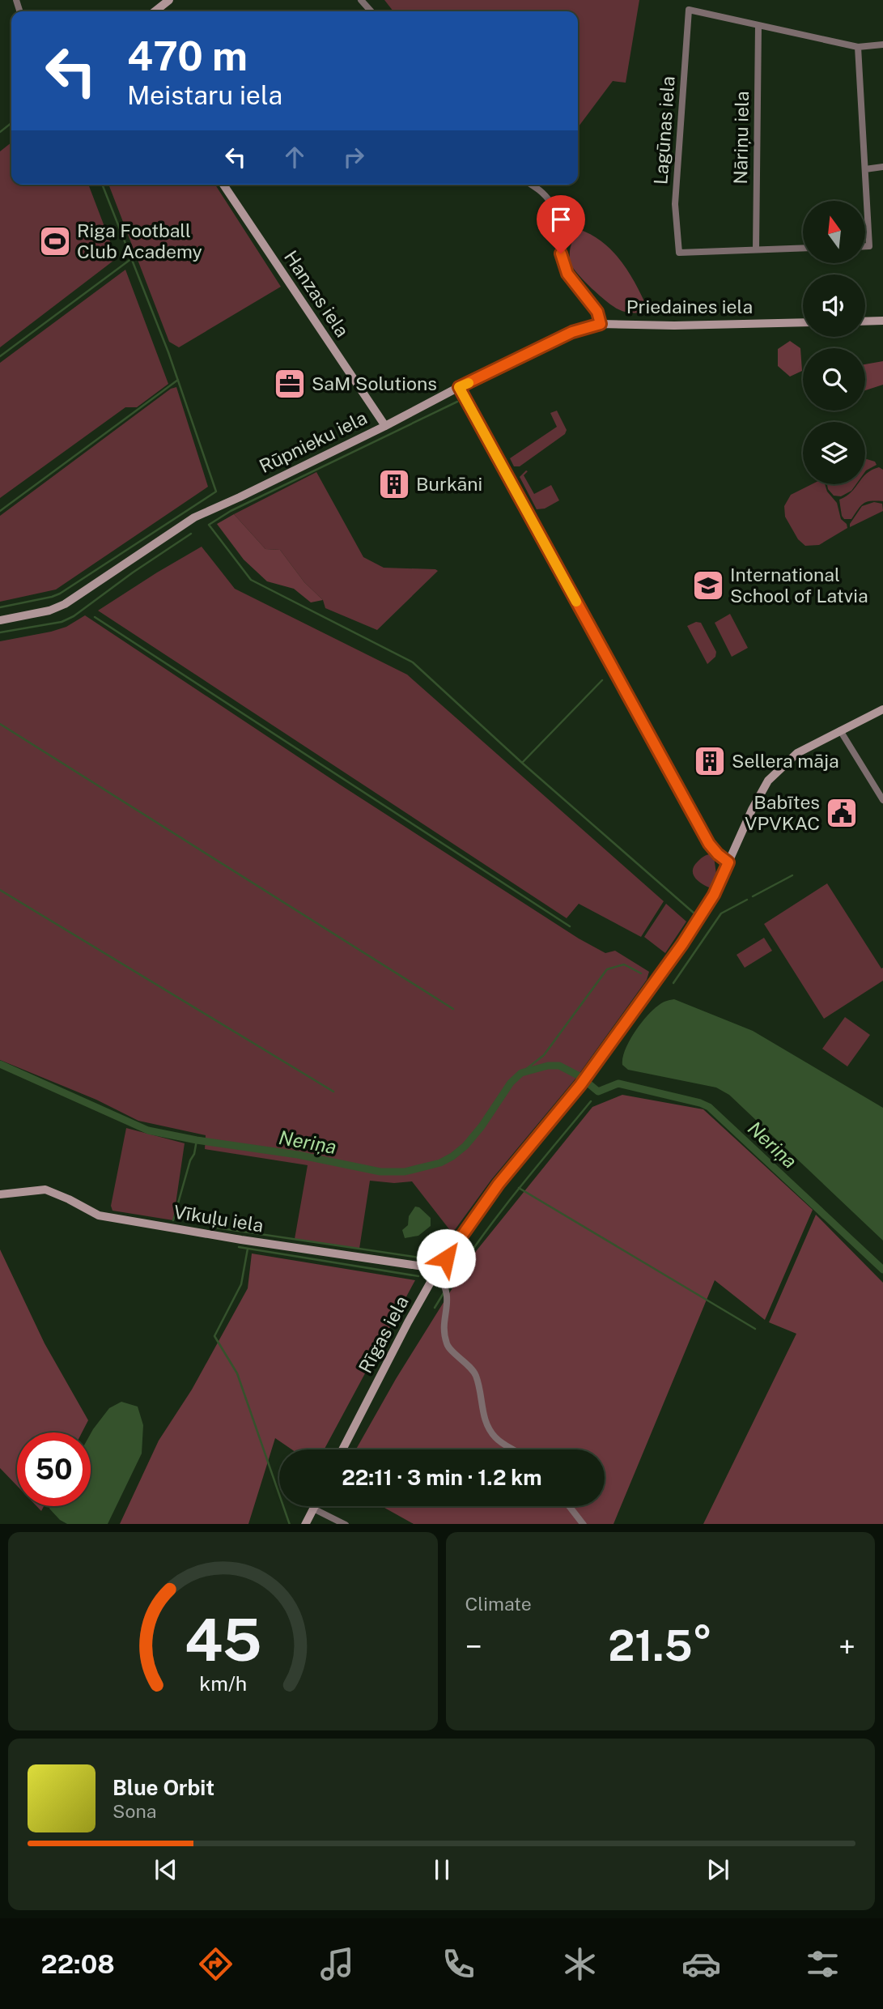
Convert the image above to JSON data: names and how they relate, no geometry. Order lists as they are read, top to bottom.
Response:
{
  "streets": {
    "street": [
      "Lagūnas iela",
      "Nāriņu iela",
      "Hanzas iela",
      "Priedaines iela",
      "Rūpnieku iela",
      "Vīkuļu iela",
      "Rīgas iela"
    ]
  },
  "crossings": [
    ["Lagūnas iela", "Nāriņu iela"],
    ["Hanzas iela", "Rūpnieku iela"],
    ["Priedaines iela", "Rūpnieku iela"],
    ["Vīkuļu iela", "Rīgas iela"]
  ],
  "water": ["Neriņa"],
  "places": {
    "sports": ["Riga Football Club Academy"],
    "office": ["SaM Solutions"],
    "building": ["Burkāni", "Sellera māja"],
    "school or university": ["International School of Latvia"],
    "public building": ["Babītes VPVKAC"]
  },
  "north": "top",
  "page": {
    "turn": ["470 m", "Meistaru iela"],
    "limit": "50",
    "trip": "22:11 · 3 min · 1.2 km",
    "tile": "Climate",
    "heat": ["−", "21.5°", "+"],
    "song": ["Blue Orbit", "Sona"],
    "tabs": "22:08",
    "gauge": ["45", "km/h"]
  }
}
